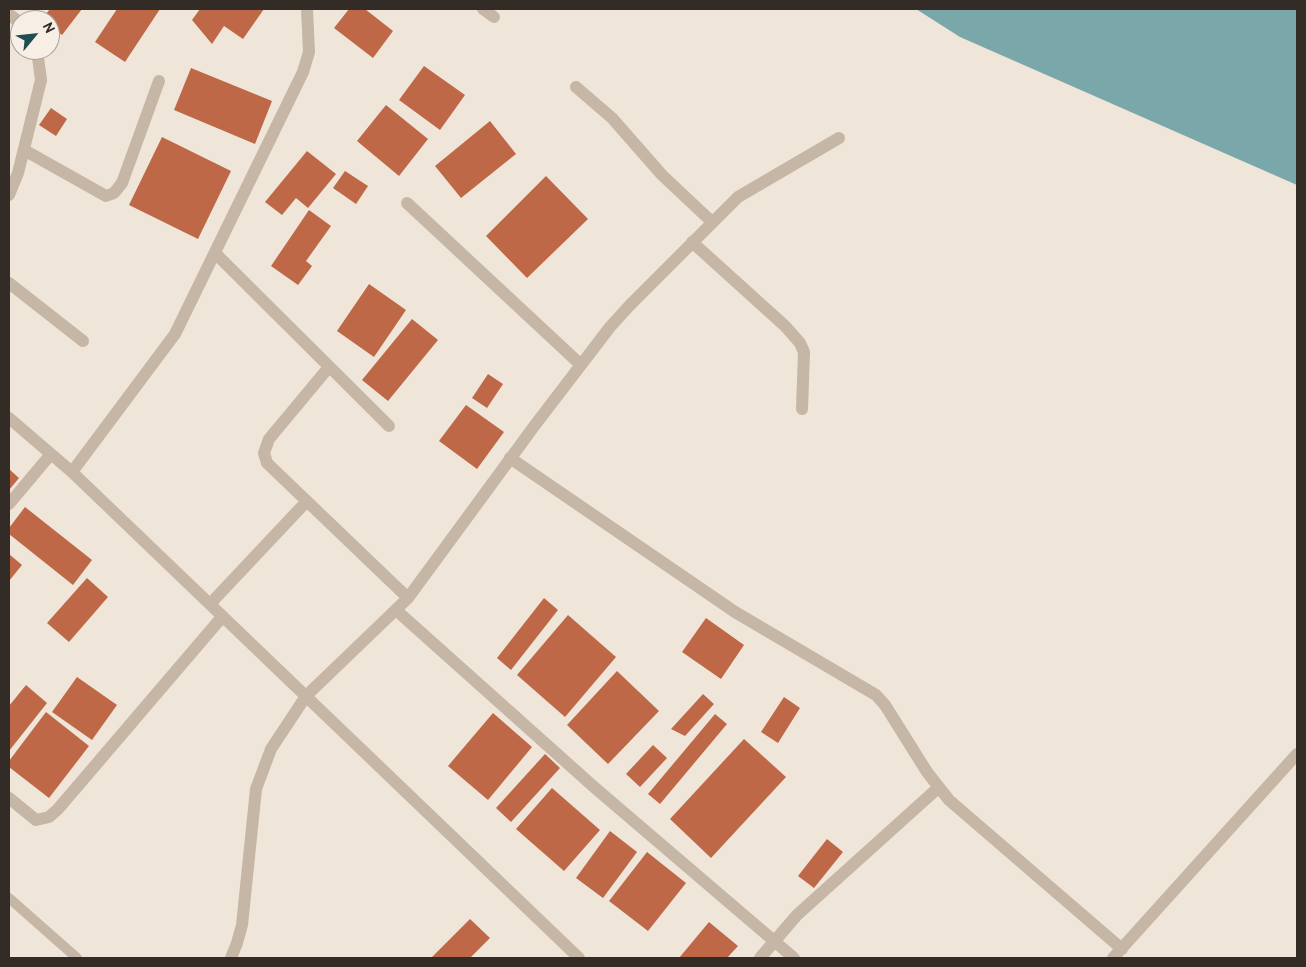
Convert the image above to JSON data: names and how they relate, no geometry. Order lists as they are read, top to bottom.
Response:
{
  "north": "top right"
}
